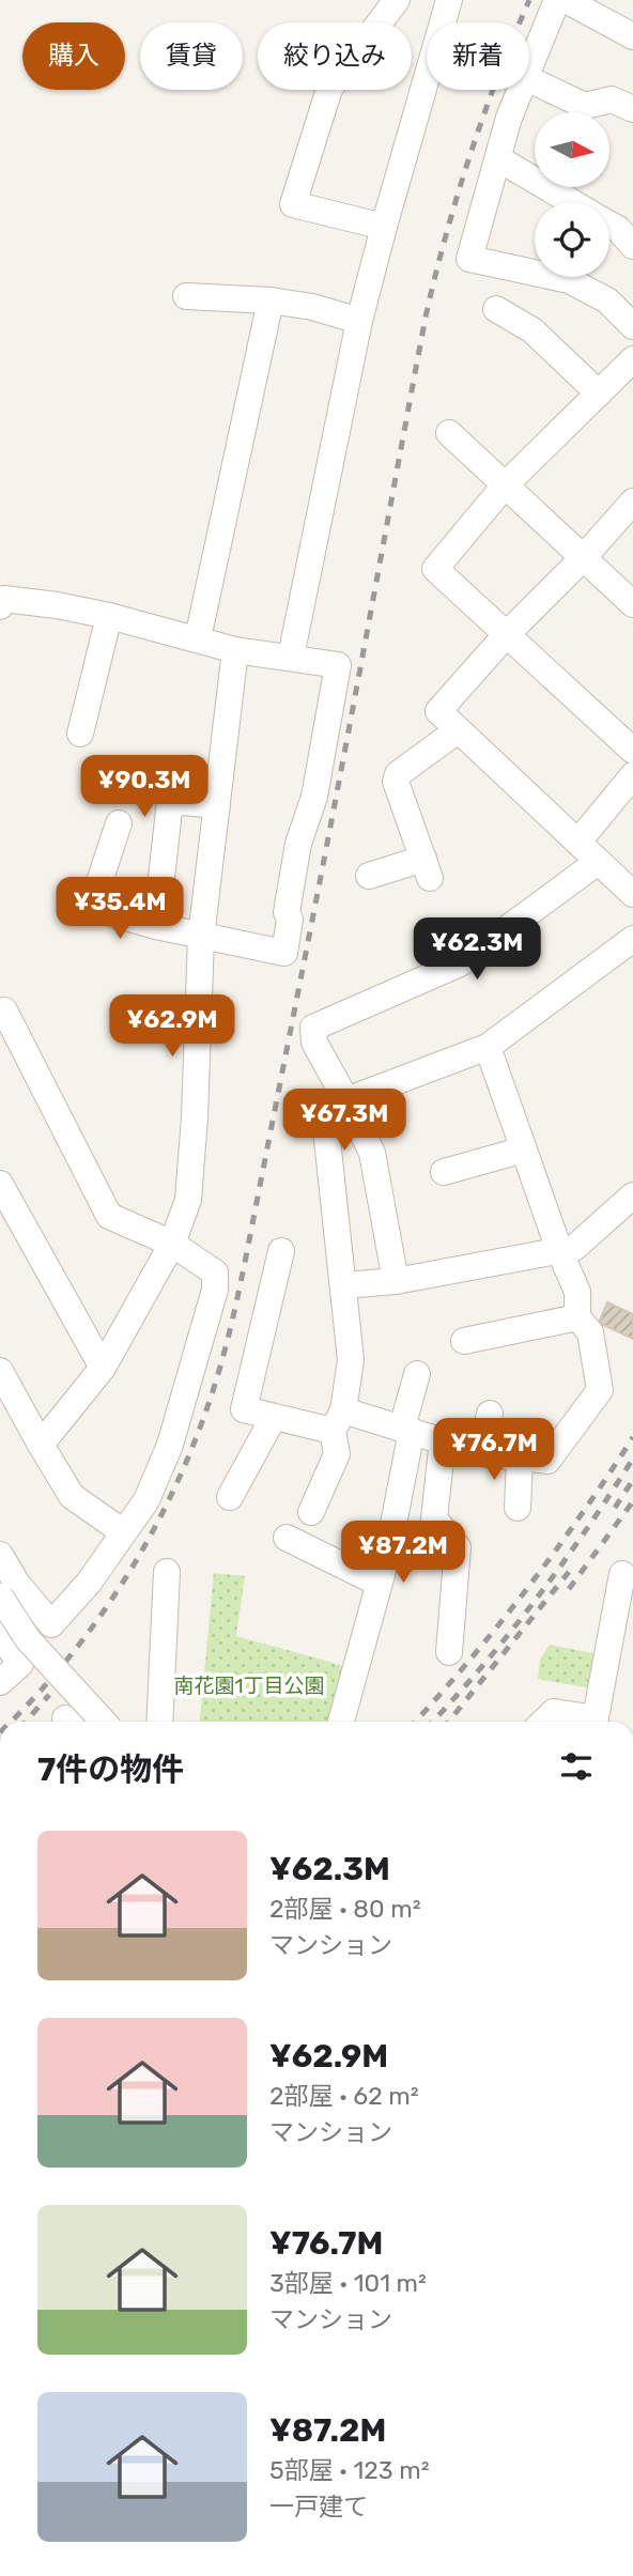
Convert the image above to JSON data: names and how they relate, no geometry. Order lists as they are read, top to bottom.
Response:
{
  "parks": ["南花園1丁目公園"],
  "north": "right",
  "page": {
    "chip": [
      "購入",
      "賃貸",
      "絞り込み",
      "新着"
    ],
    "price": [
      "¥90.3M",
      "¥35.4M",
      "¥62.3M",
      "¥62.9M",
      "¥67.3M",
      "¥76.7M",
      "¥87.2M"
    ],
    "heading": "7件の物件",
    "list": [
      {
        "name": "¥62.3M",
        "note": "2部屋 · 80 m² · マンション"
      },
      {
        "name": "¥62.9M",
        "note": "2部屋 · 62 m² · マンション"
      },
      {
        "name": "¥76.7M",
        "note": "3部屋 · 101 m² · マンション"
      },
      {
        "name": "¥87.2M",
        "note": "5部屋 · 123 m² · 一戸建て"
      }
    ]
  }
}
